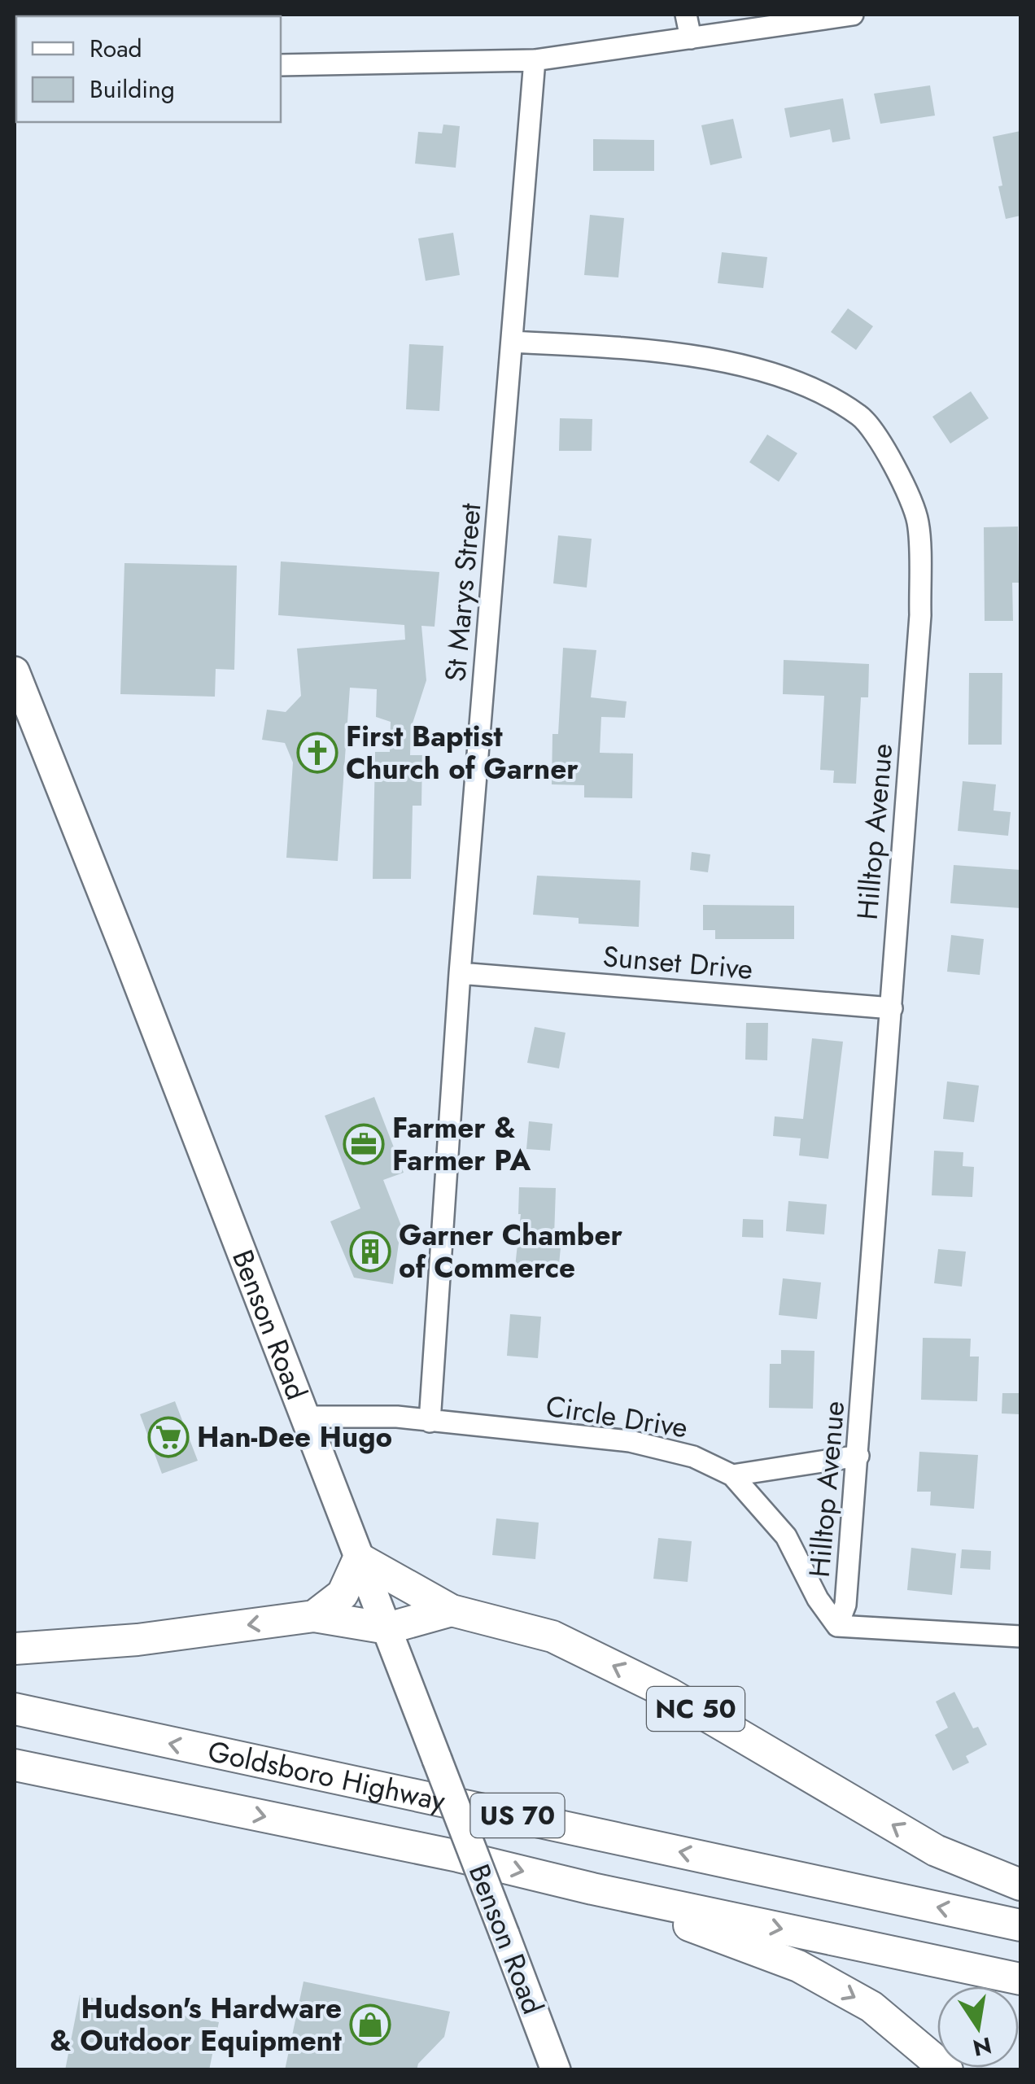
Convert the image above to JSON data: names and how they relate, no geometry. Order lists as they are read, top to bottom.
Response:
{
  "streets": {
    "main road": [
      "Benson Road",
      "NC 50",
      "Goldsboro Highway",
      "US 70"
    ],
    "street": [
      "St Marys Street",
      "Hilltop Avenue",
      "Sunset Drive",
      "Circle Drive"
    ]
  },
  "crossings": [
    ["St Marys Street", "Hilltop Avenue"],
    ["St Marys Street", "Sunset Drive"],
    ["St Marys Street", "Circle Drive"],
    ["Hilltop Avenue", "Sunset Drive"],
    ["Hilltop Avenue", "Circle Drive"],
    ["Benson Road", "Circle Drive"],
    ["Benson Road", "NC 50"]
  ],
  "places": {
    "church": ["First Baptist Church of Garner"],
    "office": ["Farmer & Farmer PA"],
    "building": ["Garner Chamber of Commerce"],
    "supermarket": ["Han-Dee Hugo"],
    "shop": ["Hudson's Hardware & Outdoor Equipment"]
  },
  "legend": ["Road", "Building"],
  "north": "bottom"
}
